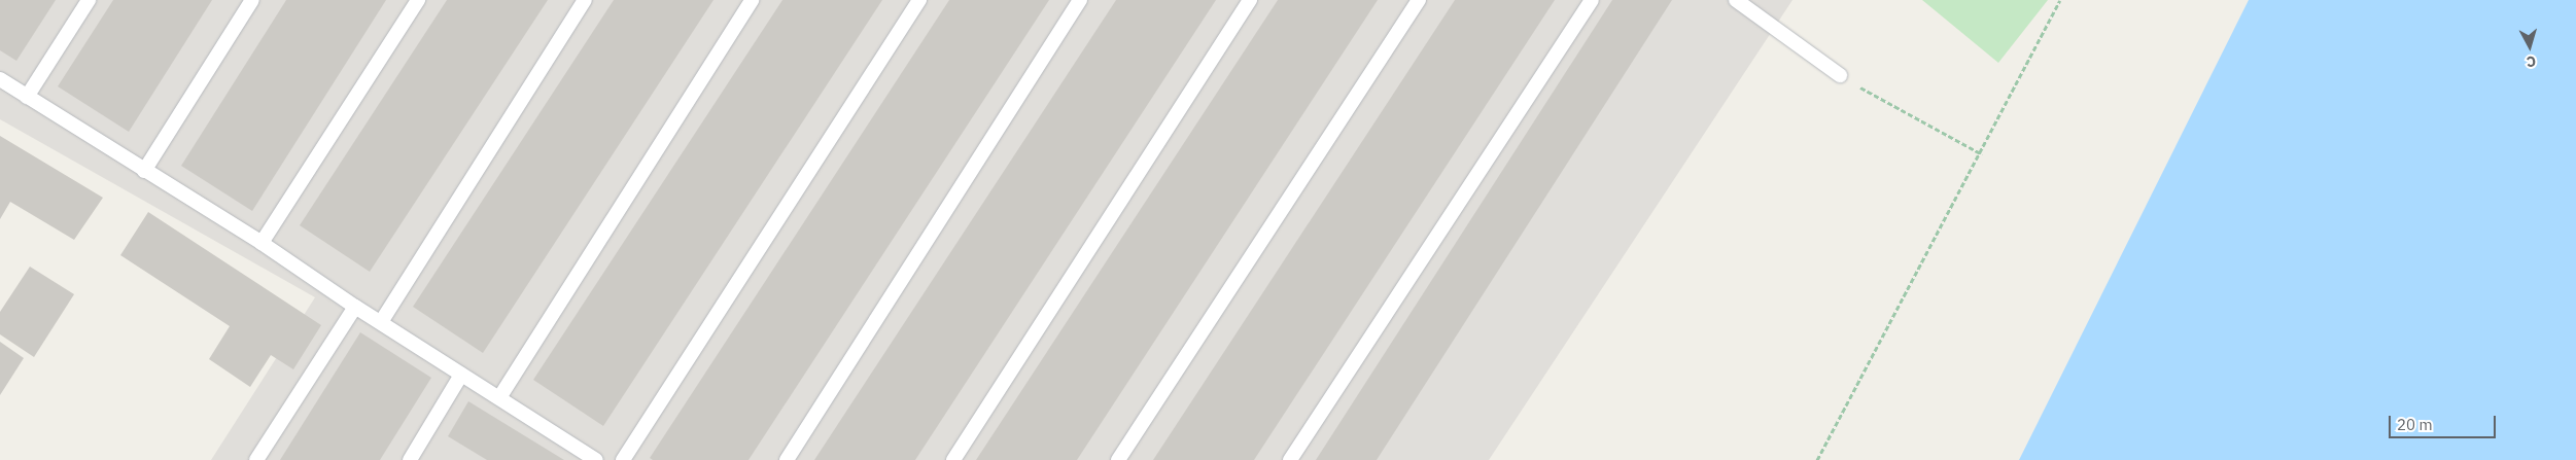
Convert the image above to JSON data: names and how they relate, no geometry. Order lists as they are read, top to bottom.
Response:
{
  "scale_bar": "20 m",
  "north": "bottom"
}
